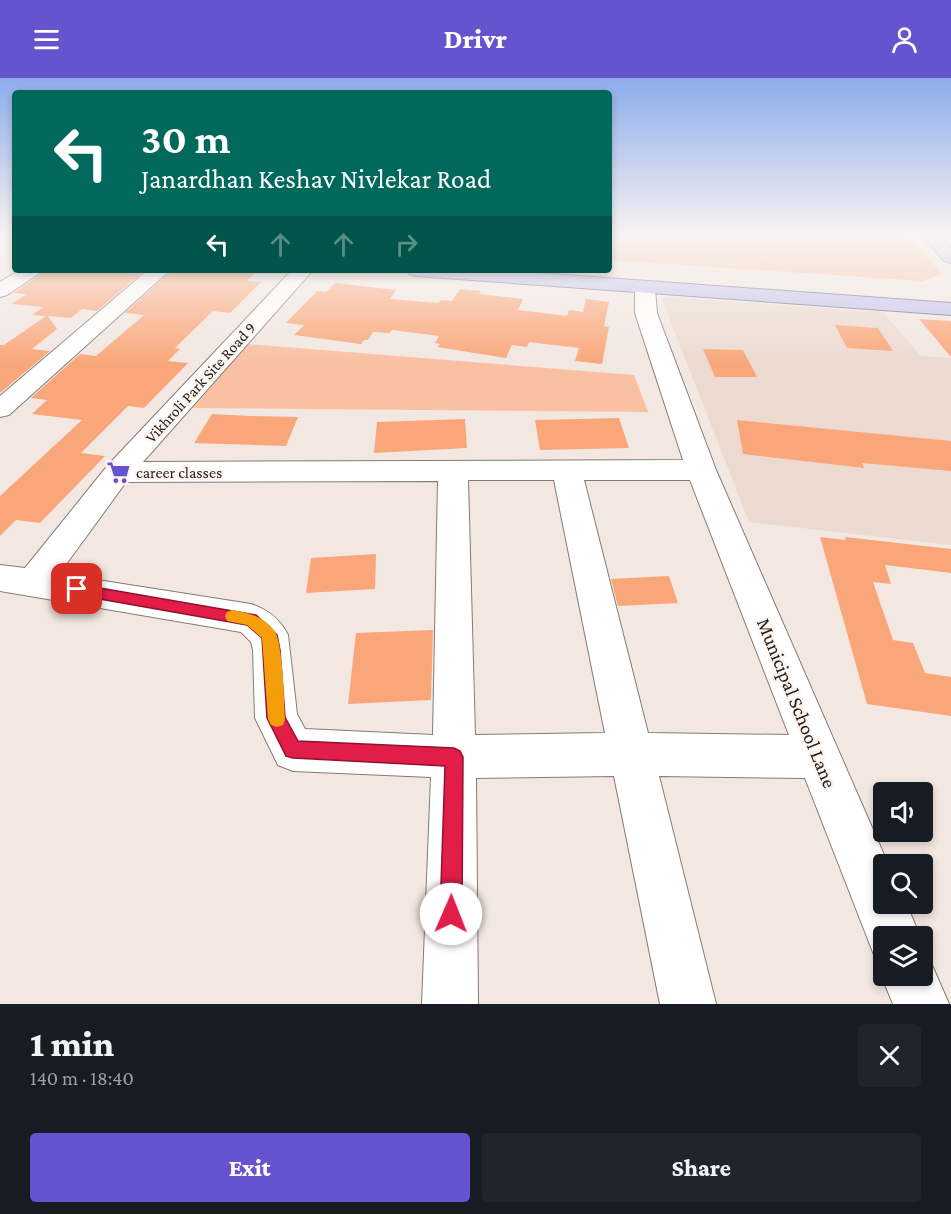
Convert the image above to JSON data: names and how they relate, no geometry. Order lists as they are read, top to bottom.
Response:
{
  "streets": {
    "street": ["Vikhroli Park Site Road 9", "Municipal School Lane"]
  },
  "places": {
    "supermarket": ["career classes"]
  },
  "page": {
    "header": "Drivr",
    "turn": ["30 m", "Janardhan Keshav Nivlekar Road"],
    "heading": ["1 min", "140 m · 18:40"],
    "buttons": ["Exit", "Share"]
  }
}
